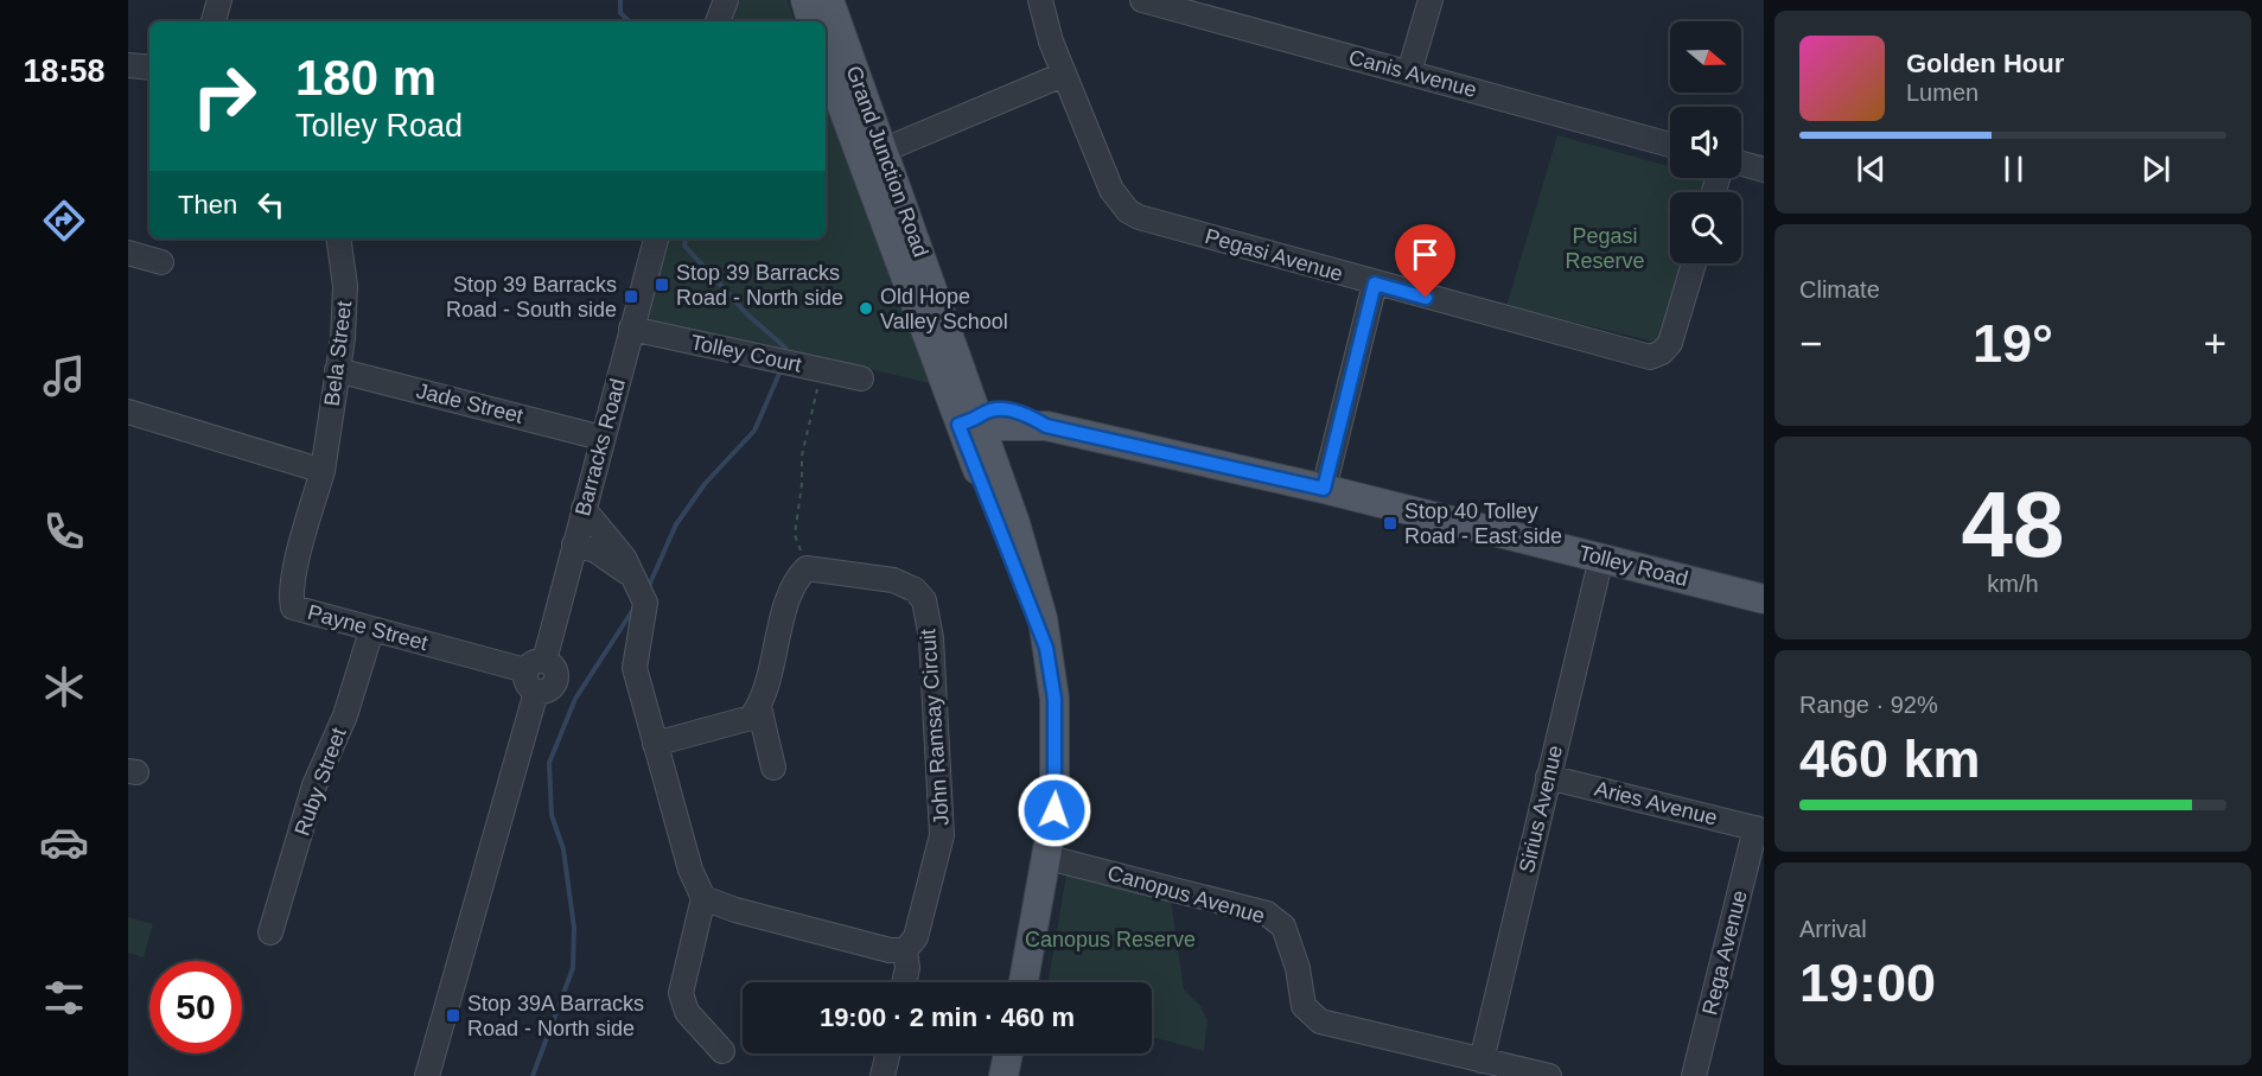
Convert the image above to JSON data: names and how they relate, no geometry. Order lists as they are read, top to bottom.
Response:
{
  "streets": {
    "main road": ["Grand Junction Road", "Tolley Road"],
    "street": [
      "Canis Avenue",
      "Pegasi Avenue",
      "Bela Street",
      "Tolley Court",
      "Jade Street",
      "Barracks Road",
      "Payne Street",
      "John Ramsay Circuit",
      "Ruby Street",
      "Aries Avenue",
      "Sirius Avenue",
      "Canopus Avenue",
      "Rega Avenue"
    ]
  },
  "crossings": [
    ["Grand Junction Road", "Tolley Road"],
    ["Grand Junction Road", "Canopus Avenue"],
    ["Bela Street", "Jade Street"],
    ["Bela Street", "Payne Street"],
    ["Tolley Court", "Barracks Road"],
    ["Jade Street", "Barracks Road"],
    ["Barracks Road", "Payne Street"],
    ["Tolley Road", "Sirius Avenue"],
    ["Payne Street", "Ruby Street"],
    ["Aries Avenue", "Sirius Avenue"],
    ["Aries Avenue", "Rega Avenue"],
    ["Sirius Avenue", "Canopus Avenue"]
  ],
  "parks": ["Pegasi Reserve", "Canopus Reserve"],
  "places": {
    "transit": [
      "Stop 39 Barracks Road - North side",
      "Stop 39 Barracks Road - South side",
      "Stop 40 Tolley Road - East side",
      "Stop 39A Barracks Road - North side"
    ],
    "other": ["Old Hope Valley School"]
  },
  "north": "right",
  "page": {
    "tabs": "18:58",
    "turn": ["180 m", "Tolley Road"],
    "song": ["Golden Hour", "Lumen"],
    "then": "Then",
    "tile": [
      "Climate",
      ["48", "km/h"],
      ["Range · 92%", "460 km"],
      ["Arrival", "19:00"]
    ],
    "heat": ["−", "19°", "+"],
    "limit": "50",
    "trip": "19:00 · 2 min · 460 m"
  }
}
